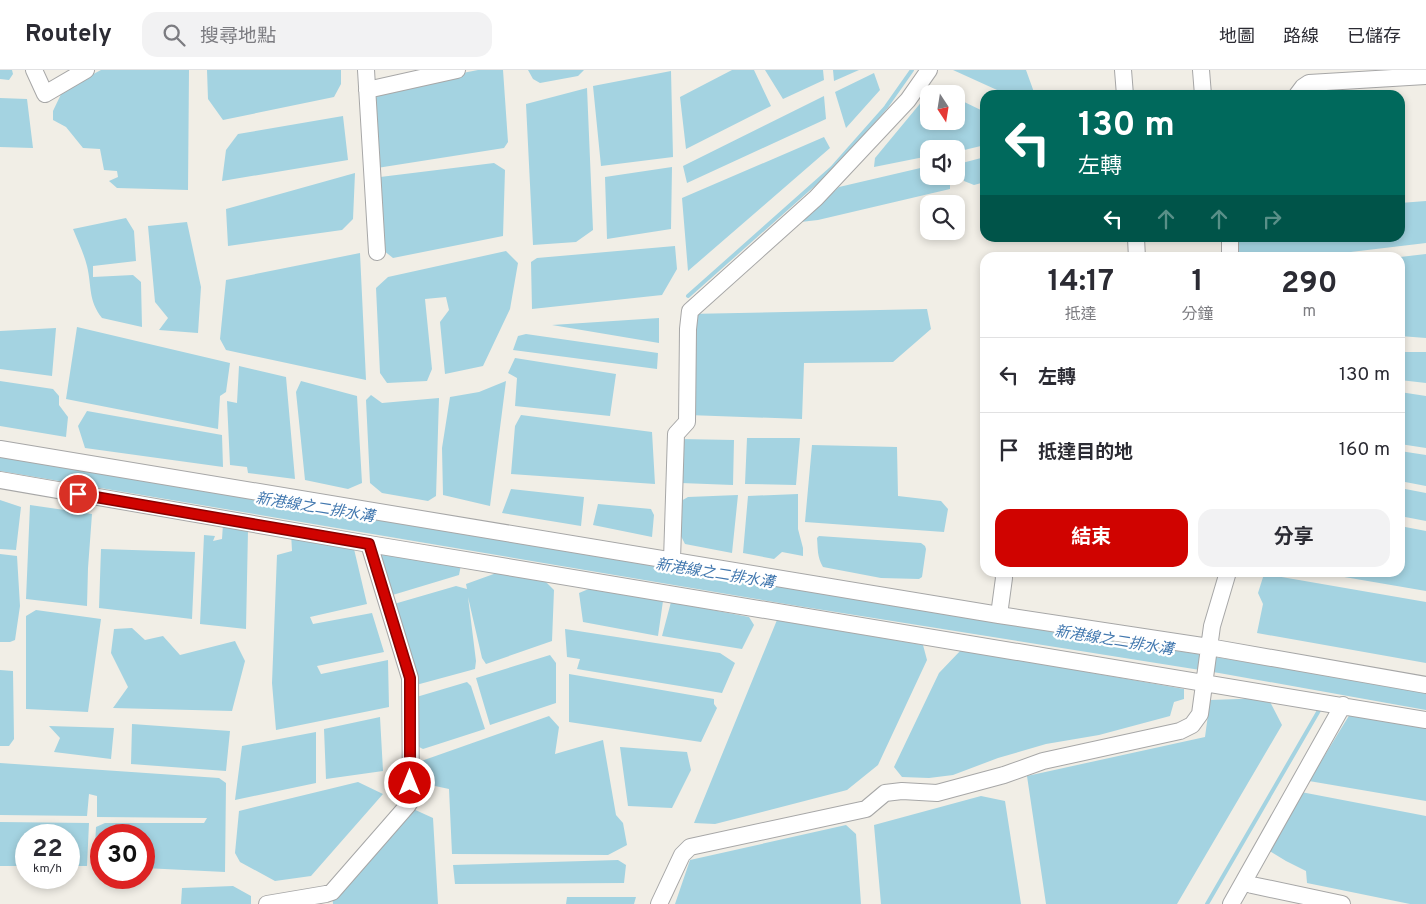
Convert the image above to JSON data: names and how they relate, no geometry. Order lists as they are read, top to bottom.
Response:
{
  "water": ["新港線之二排水溝"],
  "north": "bottom",
  "page": {
    "header": "Routely",
    "search": "搜尋地點",
    "nav": ["地圖", "路線", "已儲存"],
    "turn": ["130 m", "左轉"],
    "eta": [
      "14:17",
      "抵達",
      "1",
      "分鐘",
      "290",
      "m"
    ],
    "list": [
      {
        "name": "左轉",
        "value": "130 m"
      },
      {
        "name": "抵達目的地",
        "value": "160 m"
      }
    ],
    "buttons": ["結束", "分享"],
    "speed": "22 km/h",
    "limit": "30"
  }
}
